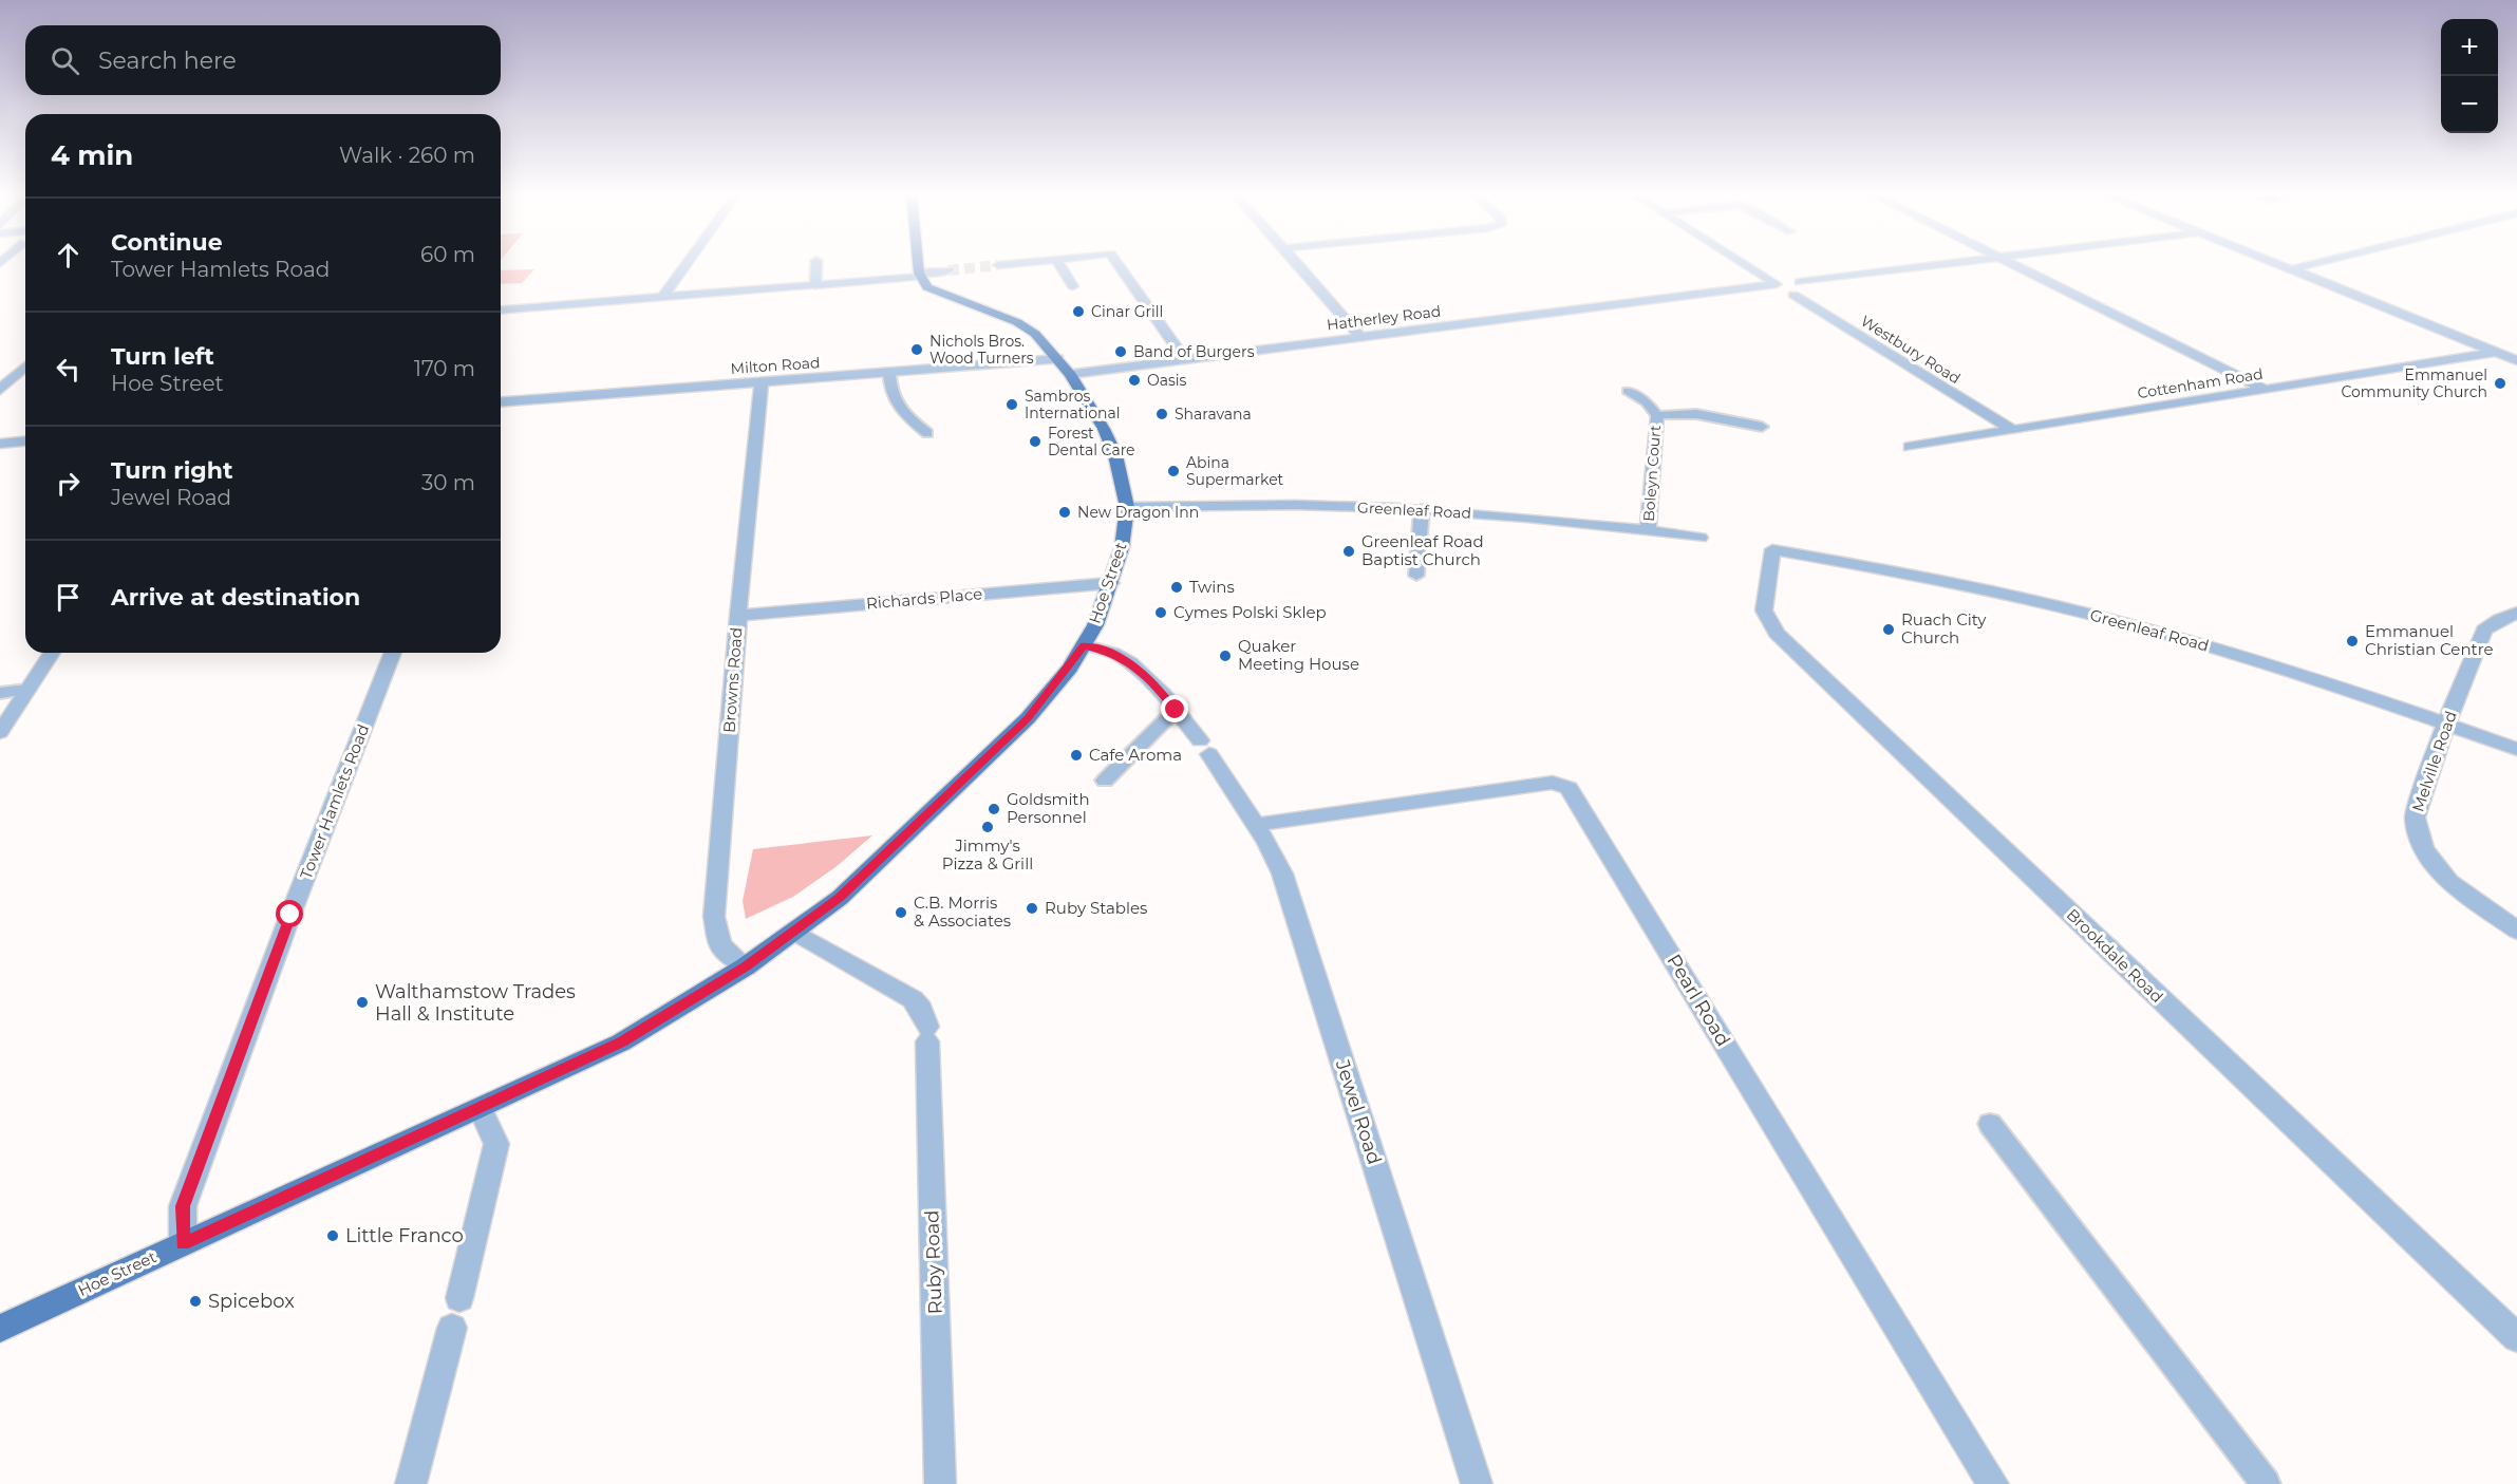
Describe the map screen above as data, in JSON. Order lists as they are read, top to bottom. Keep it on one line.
{"streets":{"main road":["Hoe Street"],"street":["Hatherley Road","Westbury Road","Milton Road","Cottenham Road","Boleyn Court","Greenleaf Road","Richards Place","Browns Road","Melville Road","Tower Hamlets Road","Brookdale Road","Pearl Road","Jewel Road","Ruby Road"]},"crossings":[["Hatherley Road","Hoe Street"],["Westbury Road","Cottenham Road"],["Milton Road","Hoe Street"],["Milton Road","Browns Road"],["Boleyn Court","Greenleaf Road"],["Greenleaf Road","Hoe Street"],["Greenleaf Road","Melville Road"],["Greenleaf Road","Brookdale Road"],["Hoe Street","Richards Place"],["Hoe Street","Browns Road"],["Hoe Street","Tower Hamlets Road"],["Hoe Street","Jewel Road"],["Hoe Street","Ruby Road"],["Richards Place","Browns Road"],["Pearl Road","Jewel Road"]],"places":["Cinar Grill","Nichols Bros. Wood Turners","Band of Burgers","Oasis","Emmanuel Community Church","Sambros International","Sharavana","Forest Dental Care","Abina Supermarket","New Dragon Inn","Greenleaf Road Baptist Church","Twins","Cymes Polski Sklep","Ruach City Church","Emmanuel Christian Centre","Quaker Meeting House","Cafe Aroma","Goldsmith Personnel","Jimmy's Pizza & Grill","Ruby Stables","C.B. Morris & Associates","Walthamstow Trades Hall & Institute","Little Franco","Spicebox"],"page":{"map_buttons":["+","−"],"search":"Search here","heading":["4 min","Walk · 260 m"],"list":[["Continue","Tower Hamlets Road","60 m"],["Turn left","Hoe Street","170 m"],["Turn right","Jewel Road","30 m"],"Arrive at destination"]}}
